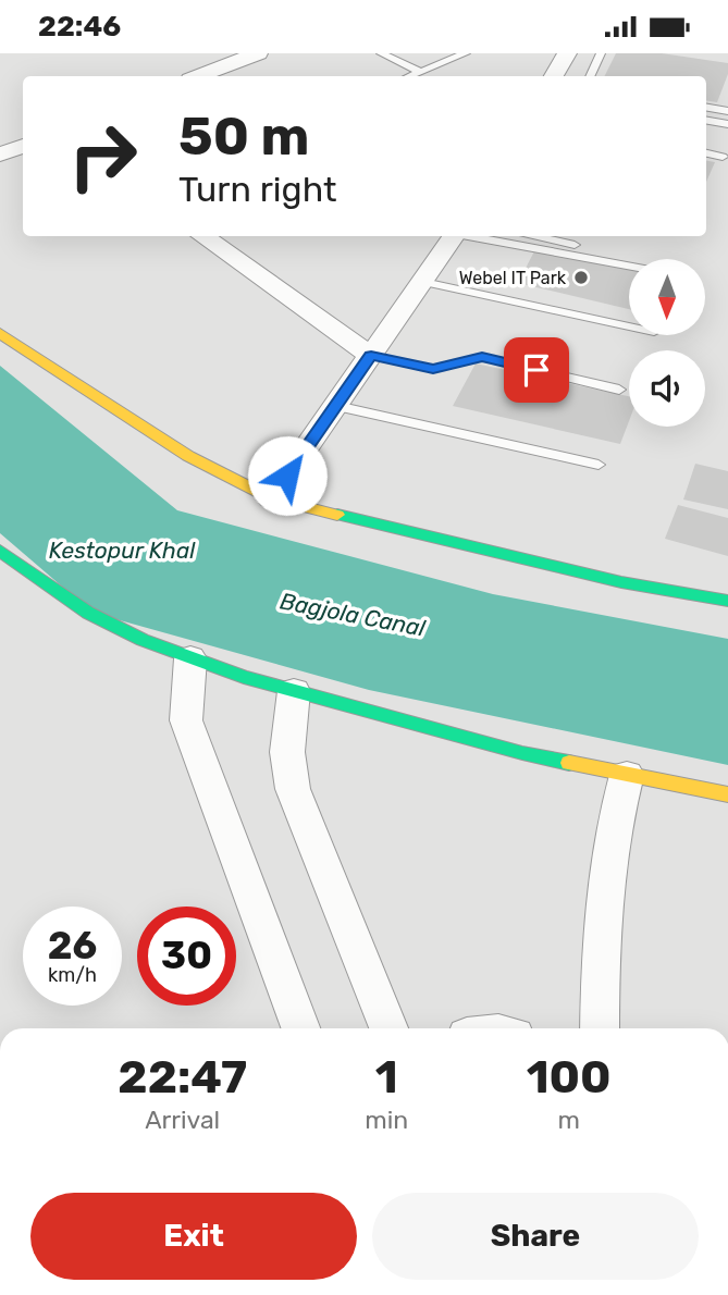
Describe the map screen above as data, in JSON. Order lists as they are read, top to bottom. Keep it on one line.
{"water":["Kestopur Khal","Bagjola Canal"],"places":["Webel IT Park"],"north":"bottom","page":{"status":"22:46","turn":["50 m","Turn right"],"speed":"26 km/h","limit":"30","eta":["22:47","Arrival","1","min","100","m"],"buttons":["Exit","Share"]}}
